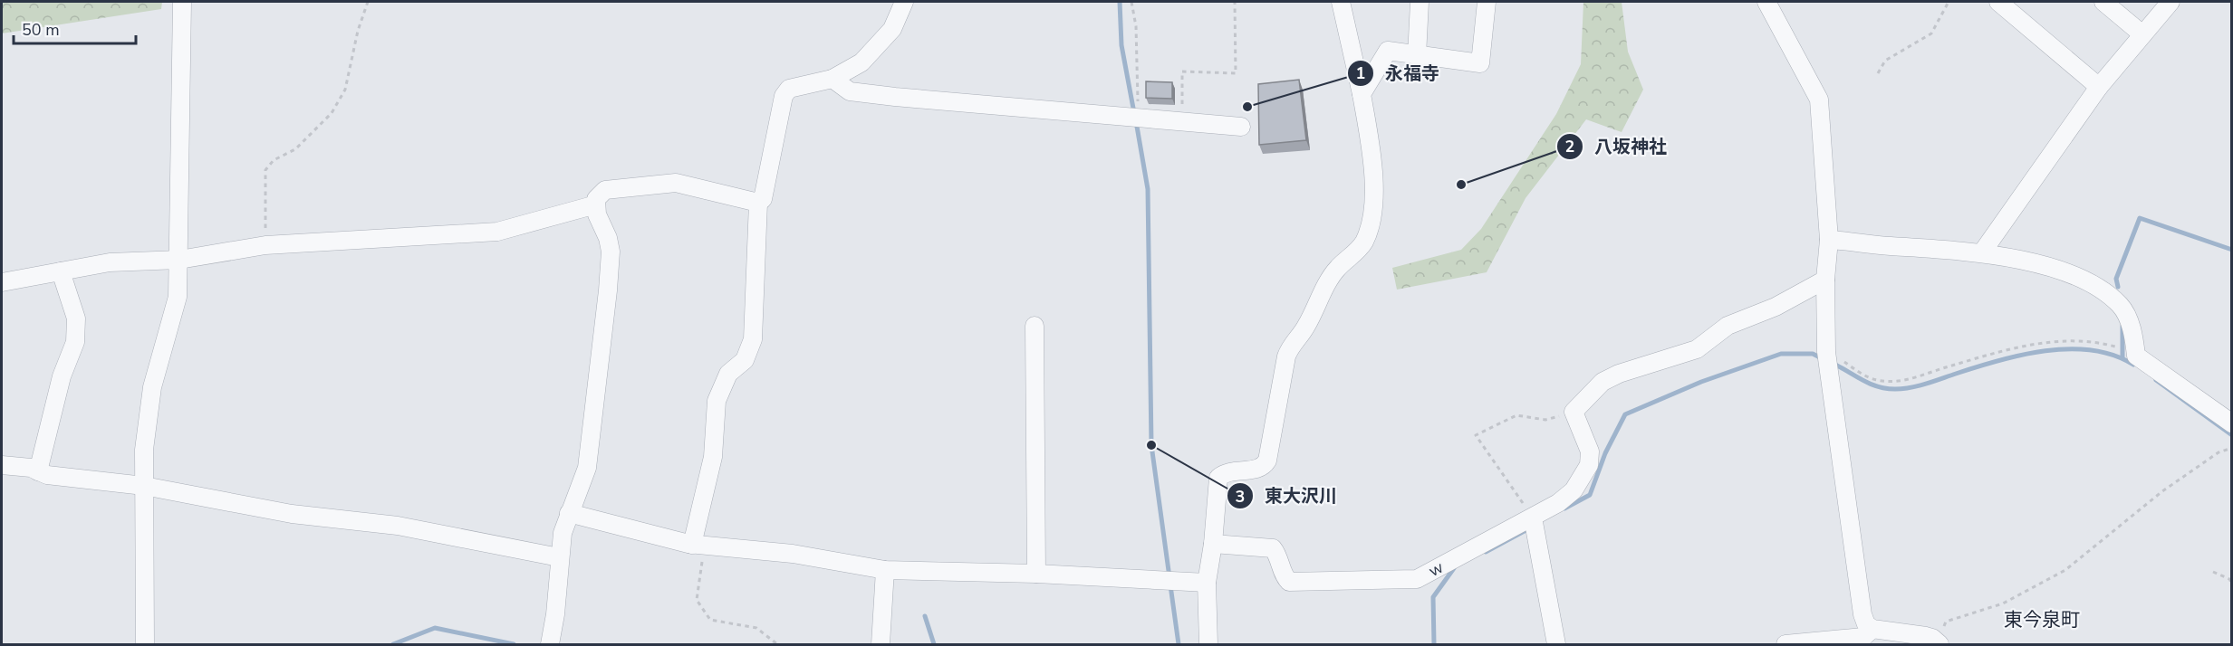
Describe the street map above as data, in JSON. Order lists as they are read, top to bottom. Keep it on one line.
{"streets":{"street":["w"]},"districts":["東今泉町"],"places":["永福寺","八坂神社","東大沢川"],"scale_bar":"50 m"}
